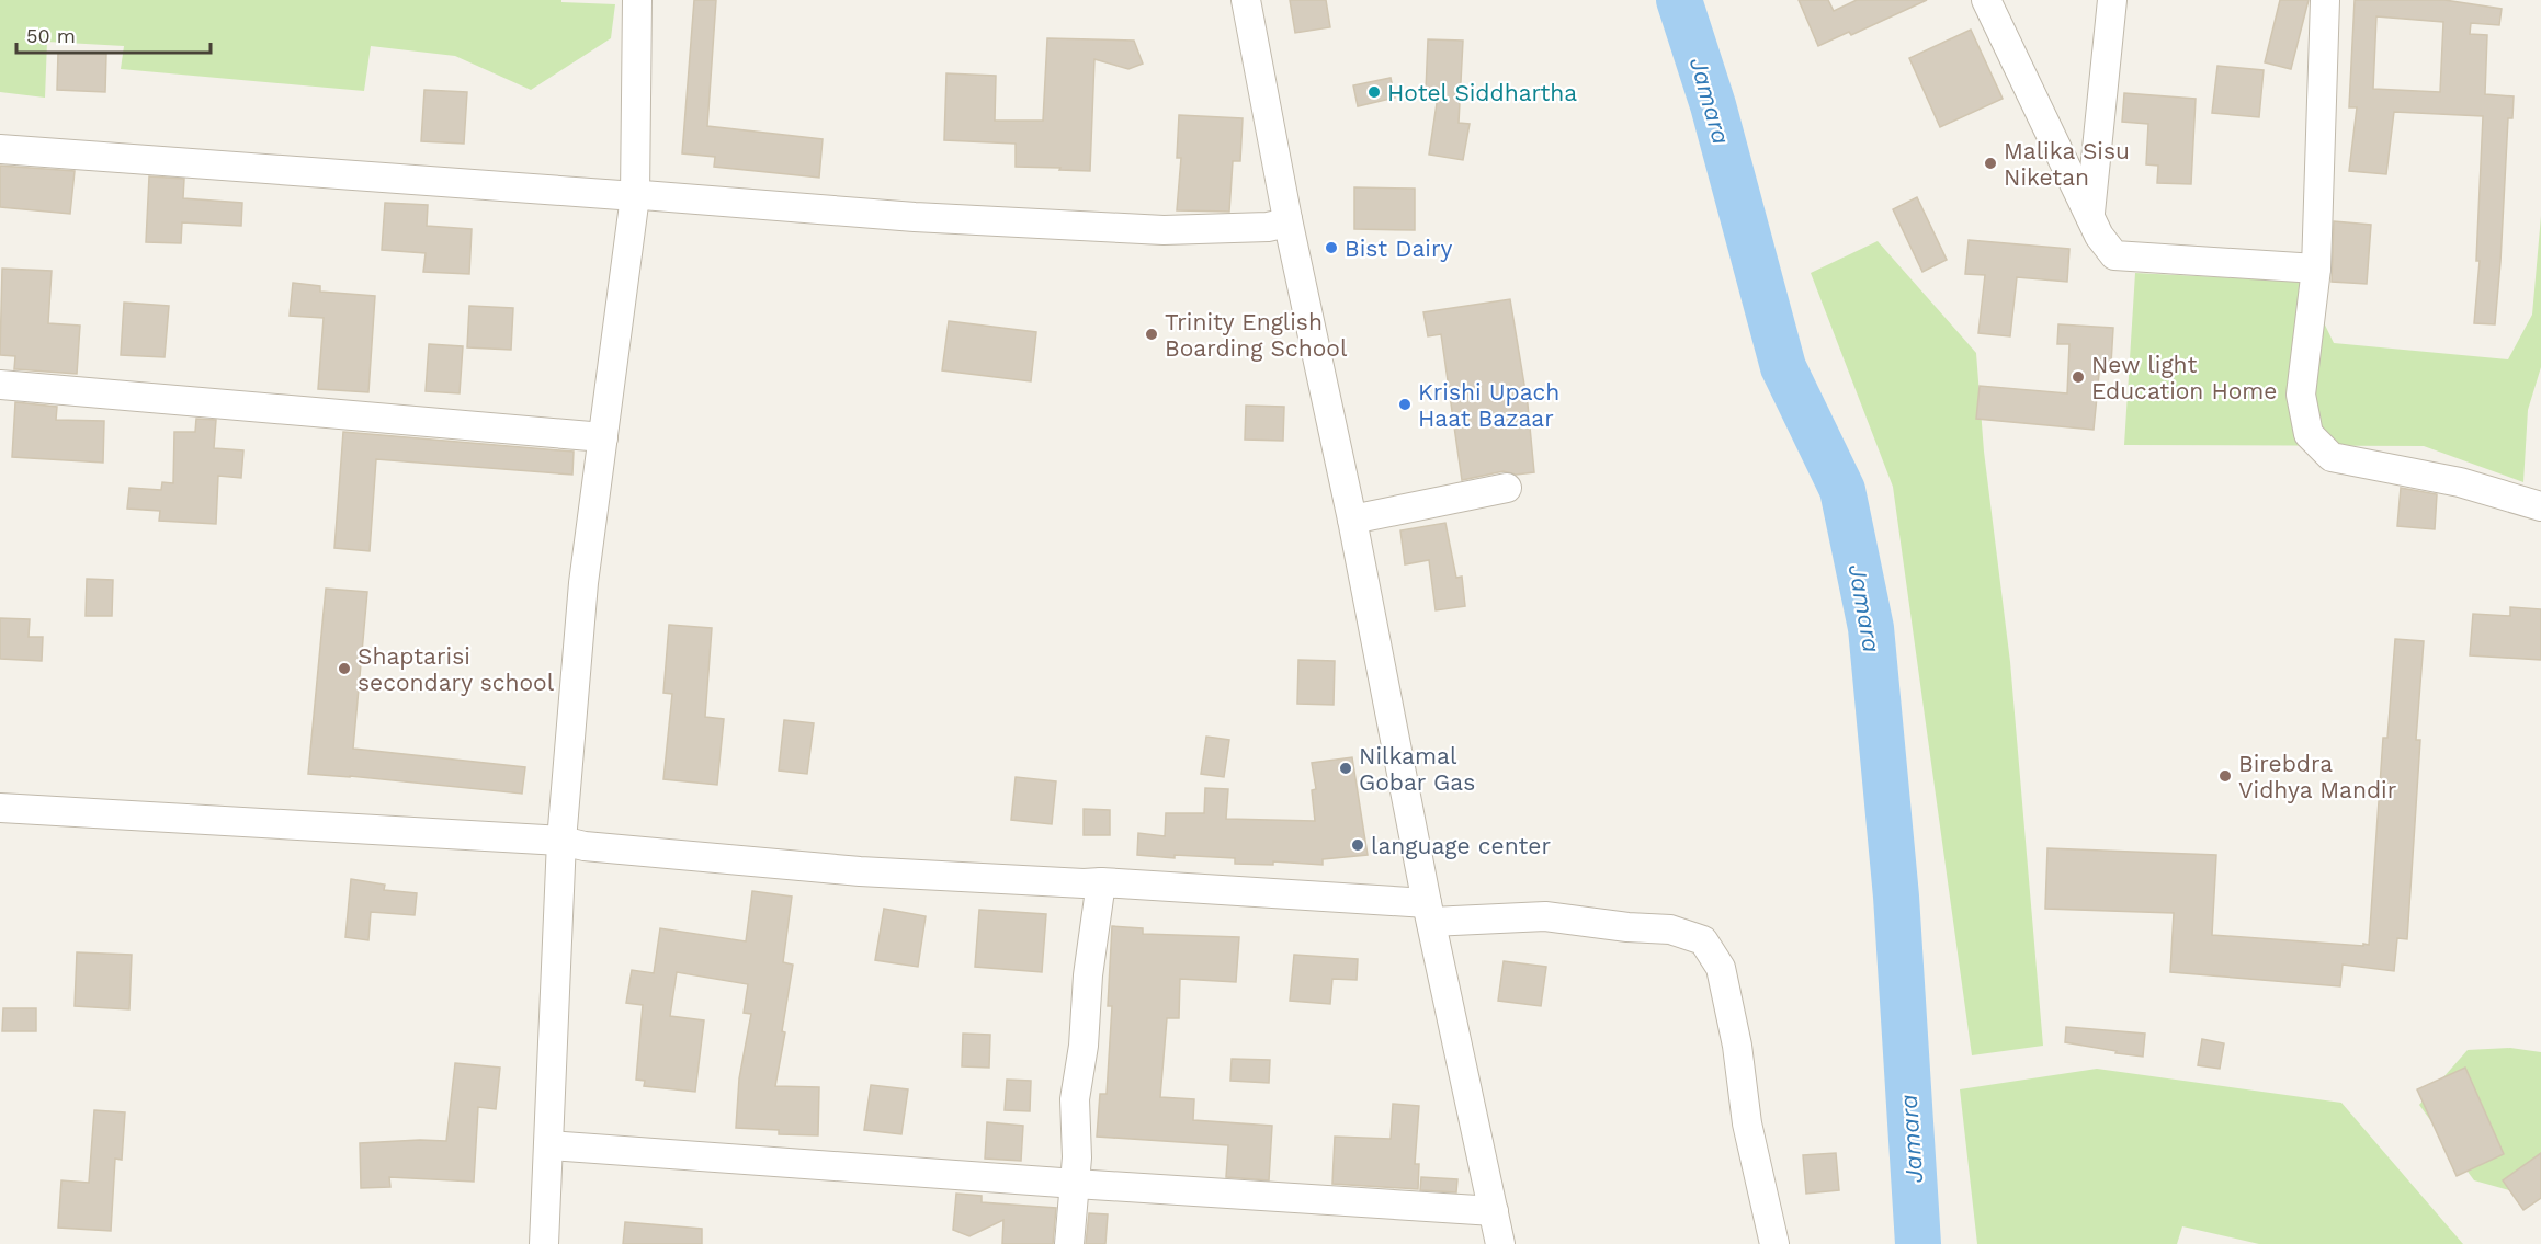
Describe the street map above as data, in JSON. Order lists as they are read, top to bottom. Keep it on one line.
{"water":["Jamara"],"places":["Hotel Siddhartha","Malika Sisu Niketan","Bist Dairy","Trinity English Boarding School","New light Education Home","Krishi Upach Haat Bazaar","Shaptarisi secondary school","Nilkamal Gobar Gas","Birebdra Vidhya Mandir","language center"],"scale_bar":"50 m"}
